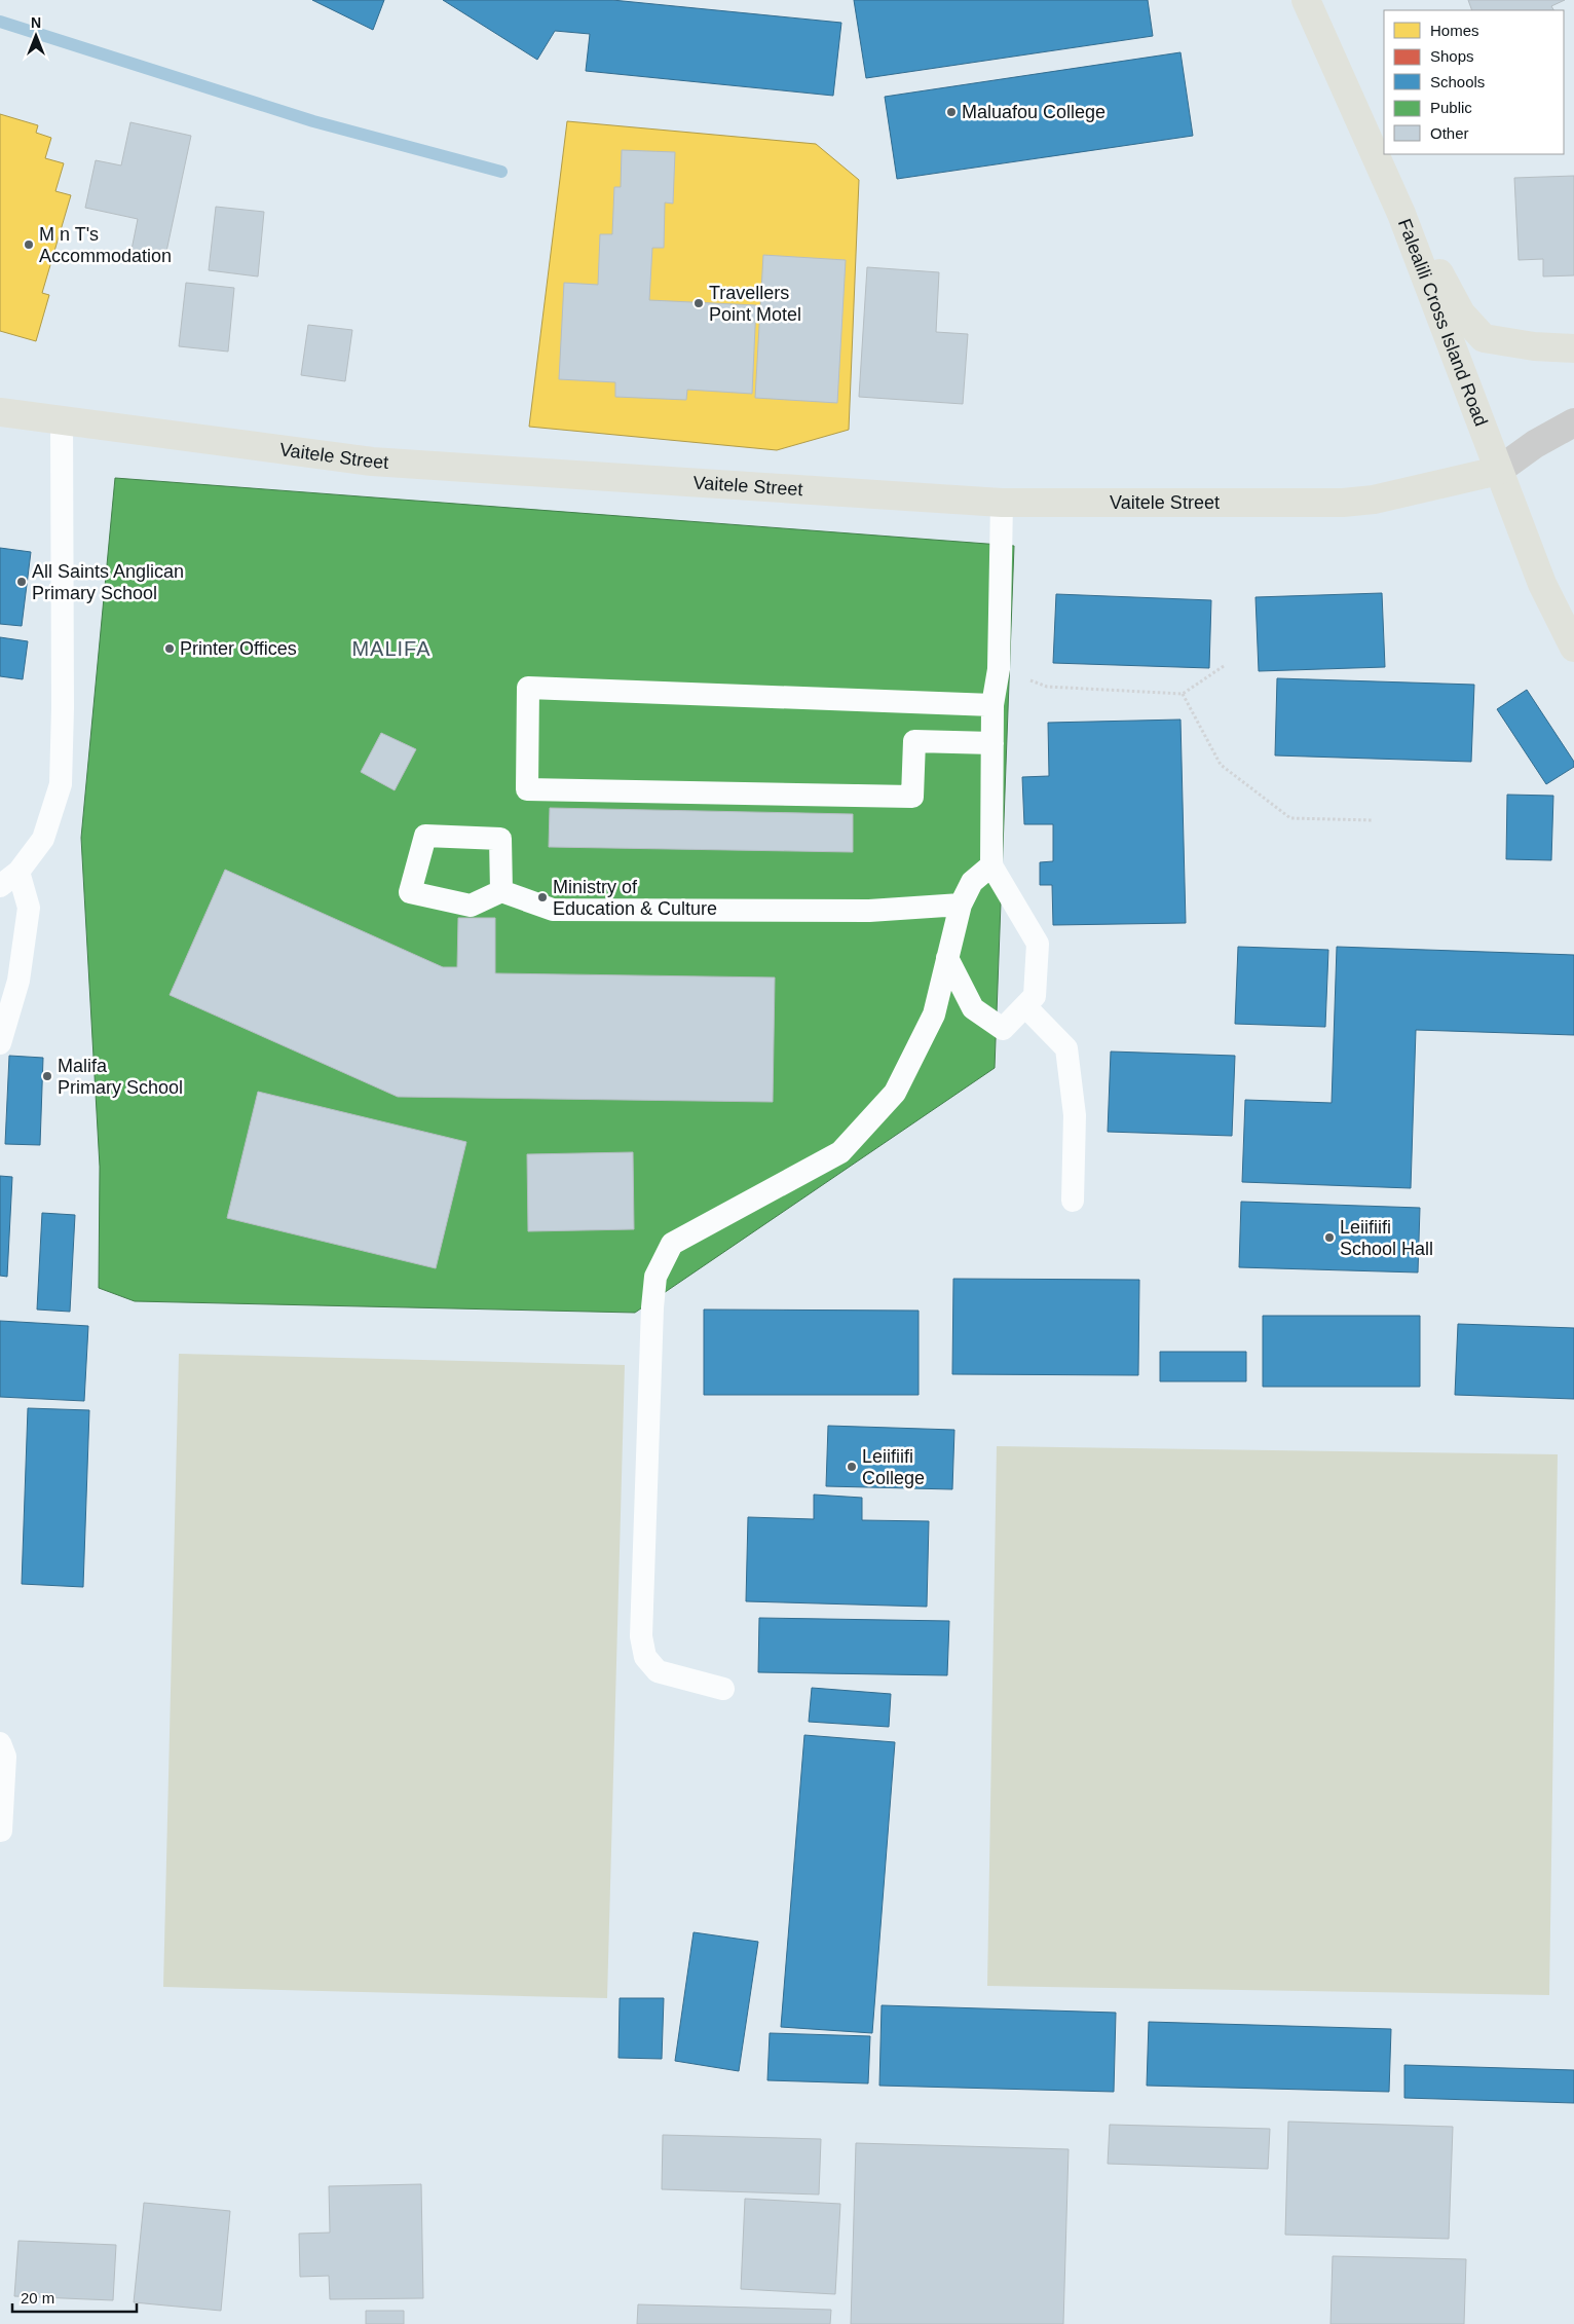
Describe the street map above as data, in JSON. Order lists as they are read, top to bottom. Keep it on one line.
{"streets":{"main road":["Falealili Cross Island Road","Vaitele Street"]},"crossings":[["Falealili Cross Island Road","Vaitele Street"]],"districts":["MALIFA"],"places":["Maluafou College","M n T's Accommodation","Travellers Point Motel","All Saints Anglican Primary School","Printer Offices","Ministry of Education & Culture","Malifa Primary School","Leiifiifi School Hall","Leiifiifi College"],"legend":["Homes","Shops","Schools","Public","Other"],"scale_bar":"20 m","north":"top"}
